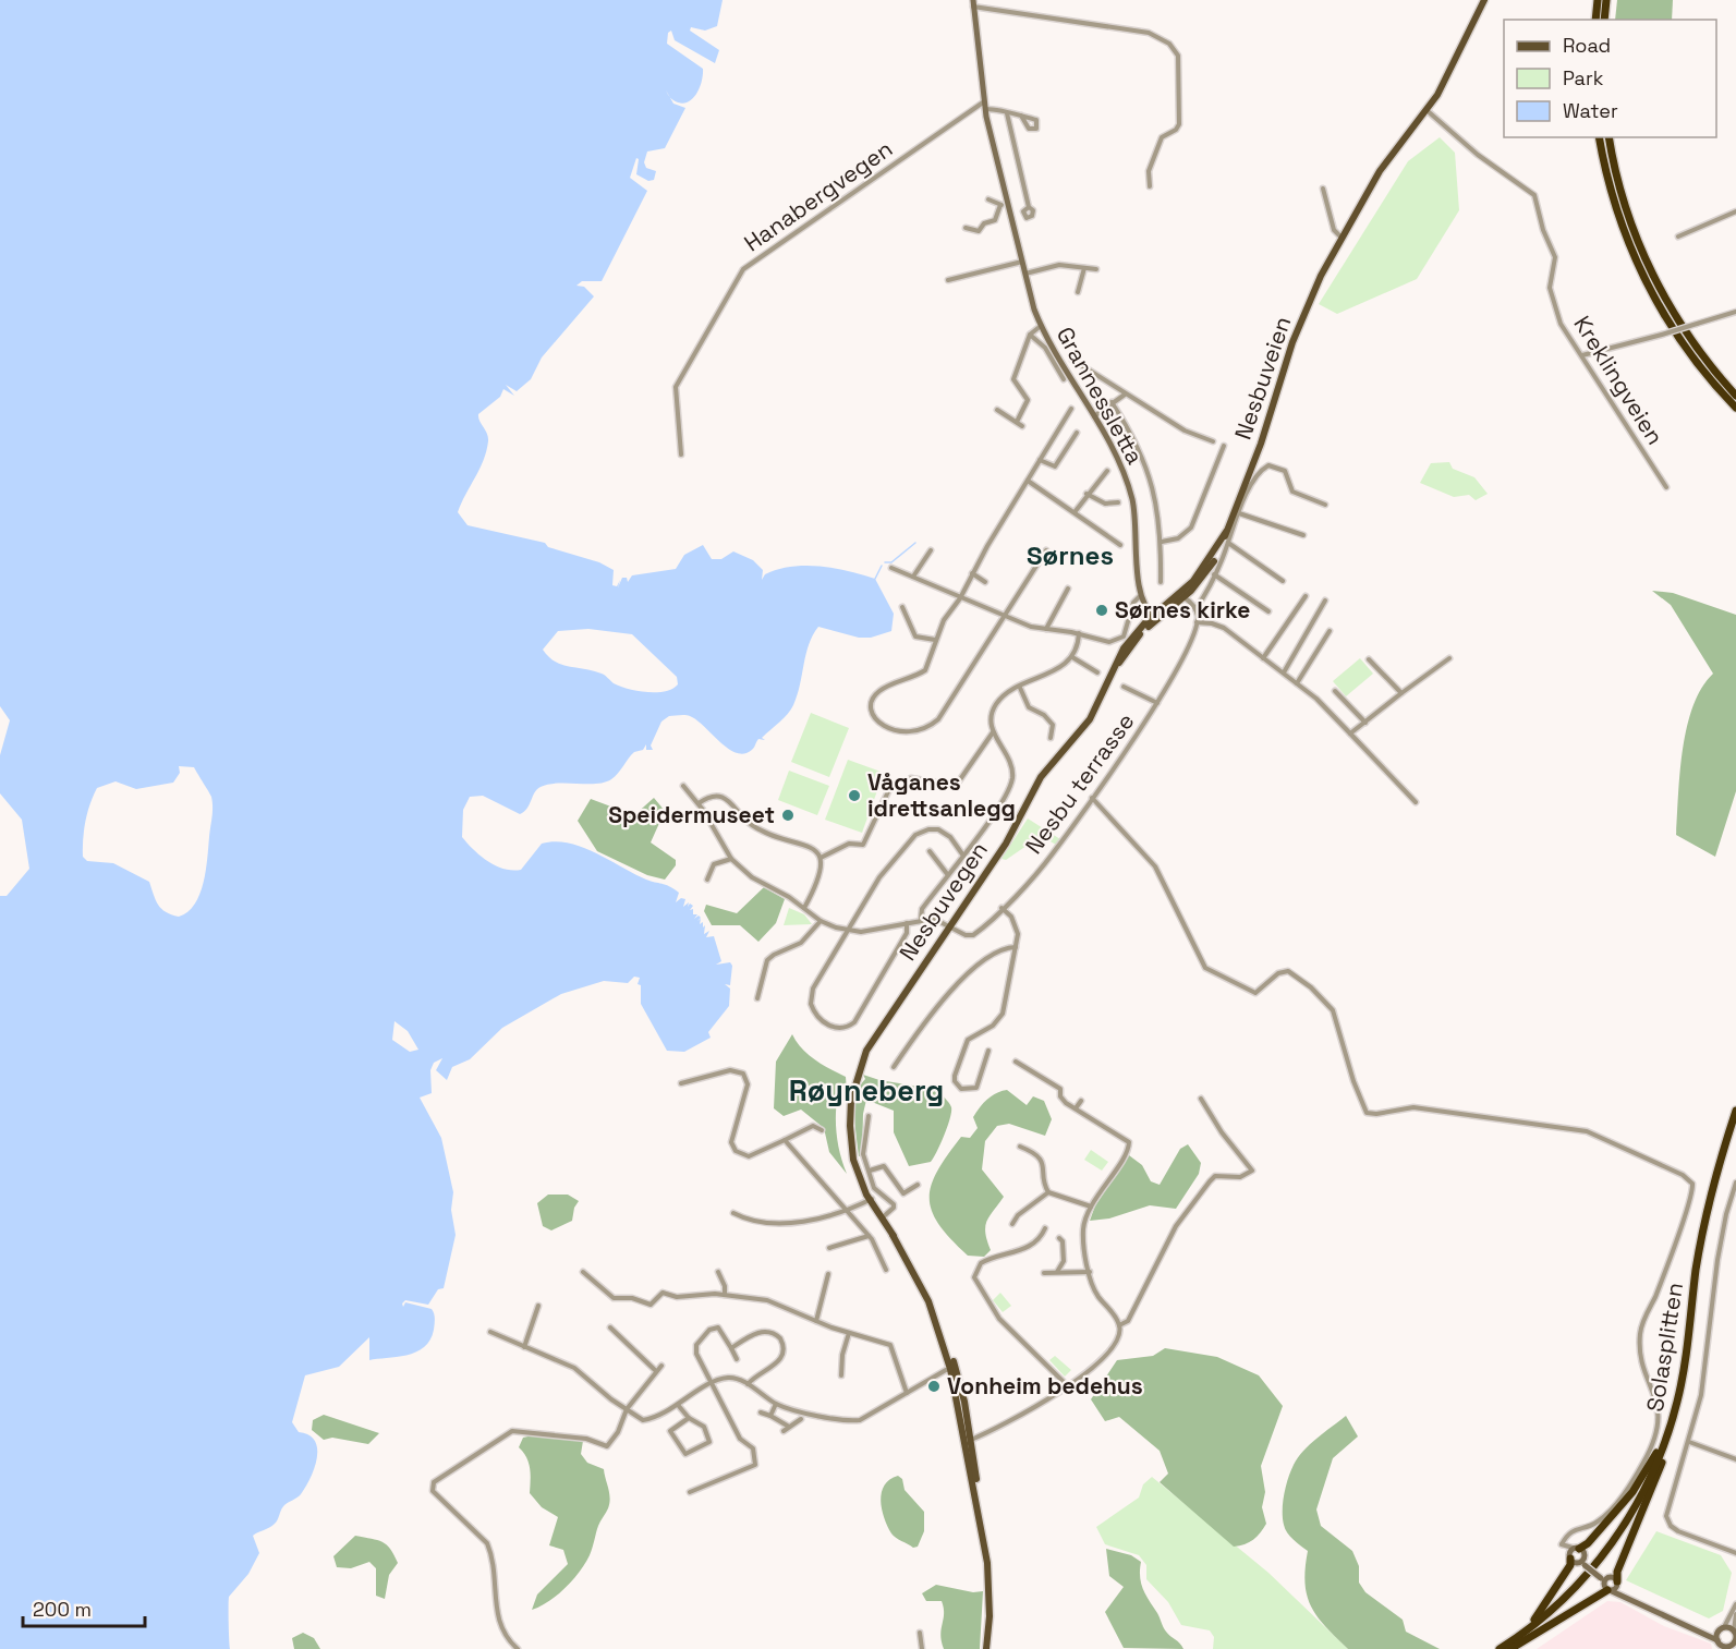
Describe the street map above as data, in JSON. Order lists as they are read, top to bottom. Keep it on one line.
{"streets":{"highway":["Solasplitten"],"main road":["Nesbuveien","Grannessletta","Nesbuvegen"],"street":["Hanabergvegen","Kreklingveien","Nesbu terrasse"]},"crossings":[["Hanabergvegen","Grannessletta"],["Nesbuveien","Kreklingveien"],["Nesbuveien","Nesbuvegen"],["Nesbu terrasse","Nesbuvegen"]],"districts":["Sørnes","Røyneberg"],"places":["Sørnes kirke","Våganes idrettsanlegg","Speidermuseet","Vonheim bedehus"],"legend":["Road","Park","Water"],"scale_bar":"200 m"}
